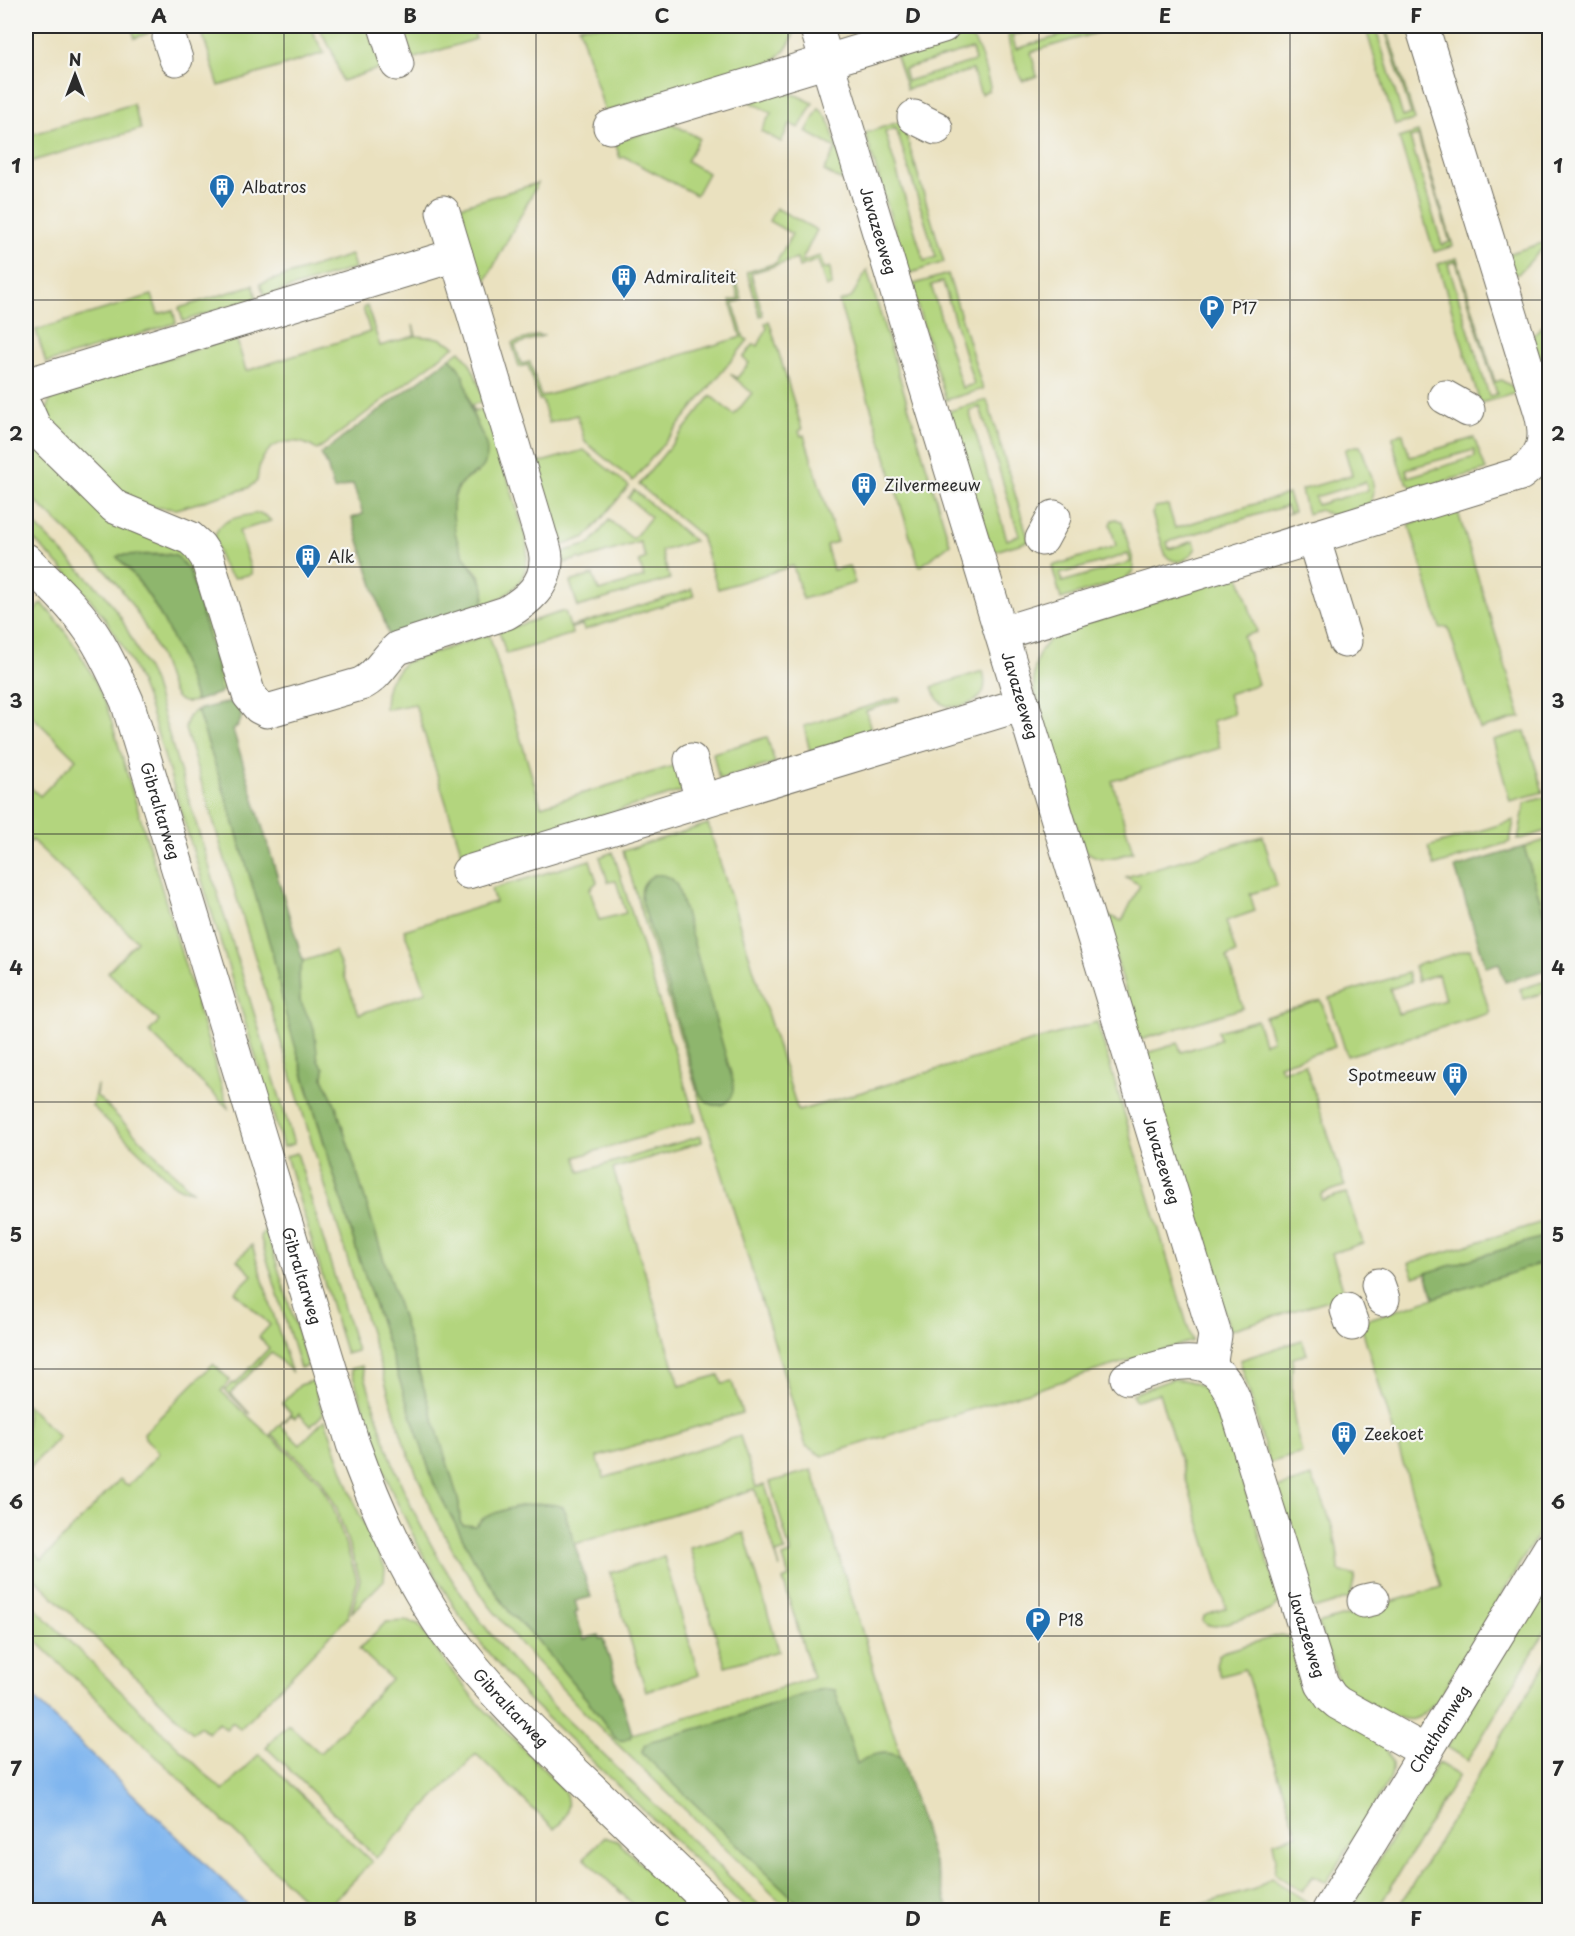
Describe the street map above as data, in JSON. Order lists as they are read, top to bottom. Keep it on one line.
{"streets":{"street":["Javazeeweg","Gibraltarweg","Chathamweg"]},"crossings":[["Javazeeweg","Chathamweg"]],"places":{"building":["Albatros","Admiraliteit","Zilvermeeuw","Alk","Spotmeeuw","Zeekoet"],"parking":["P17","P18"]},"north":"top","grid":{"columns":["A","B","C","D","E","F"],"rows":["1","2","3","4","5","6","7"]}}
